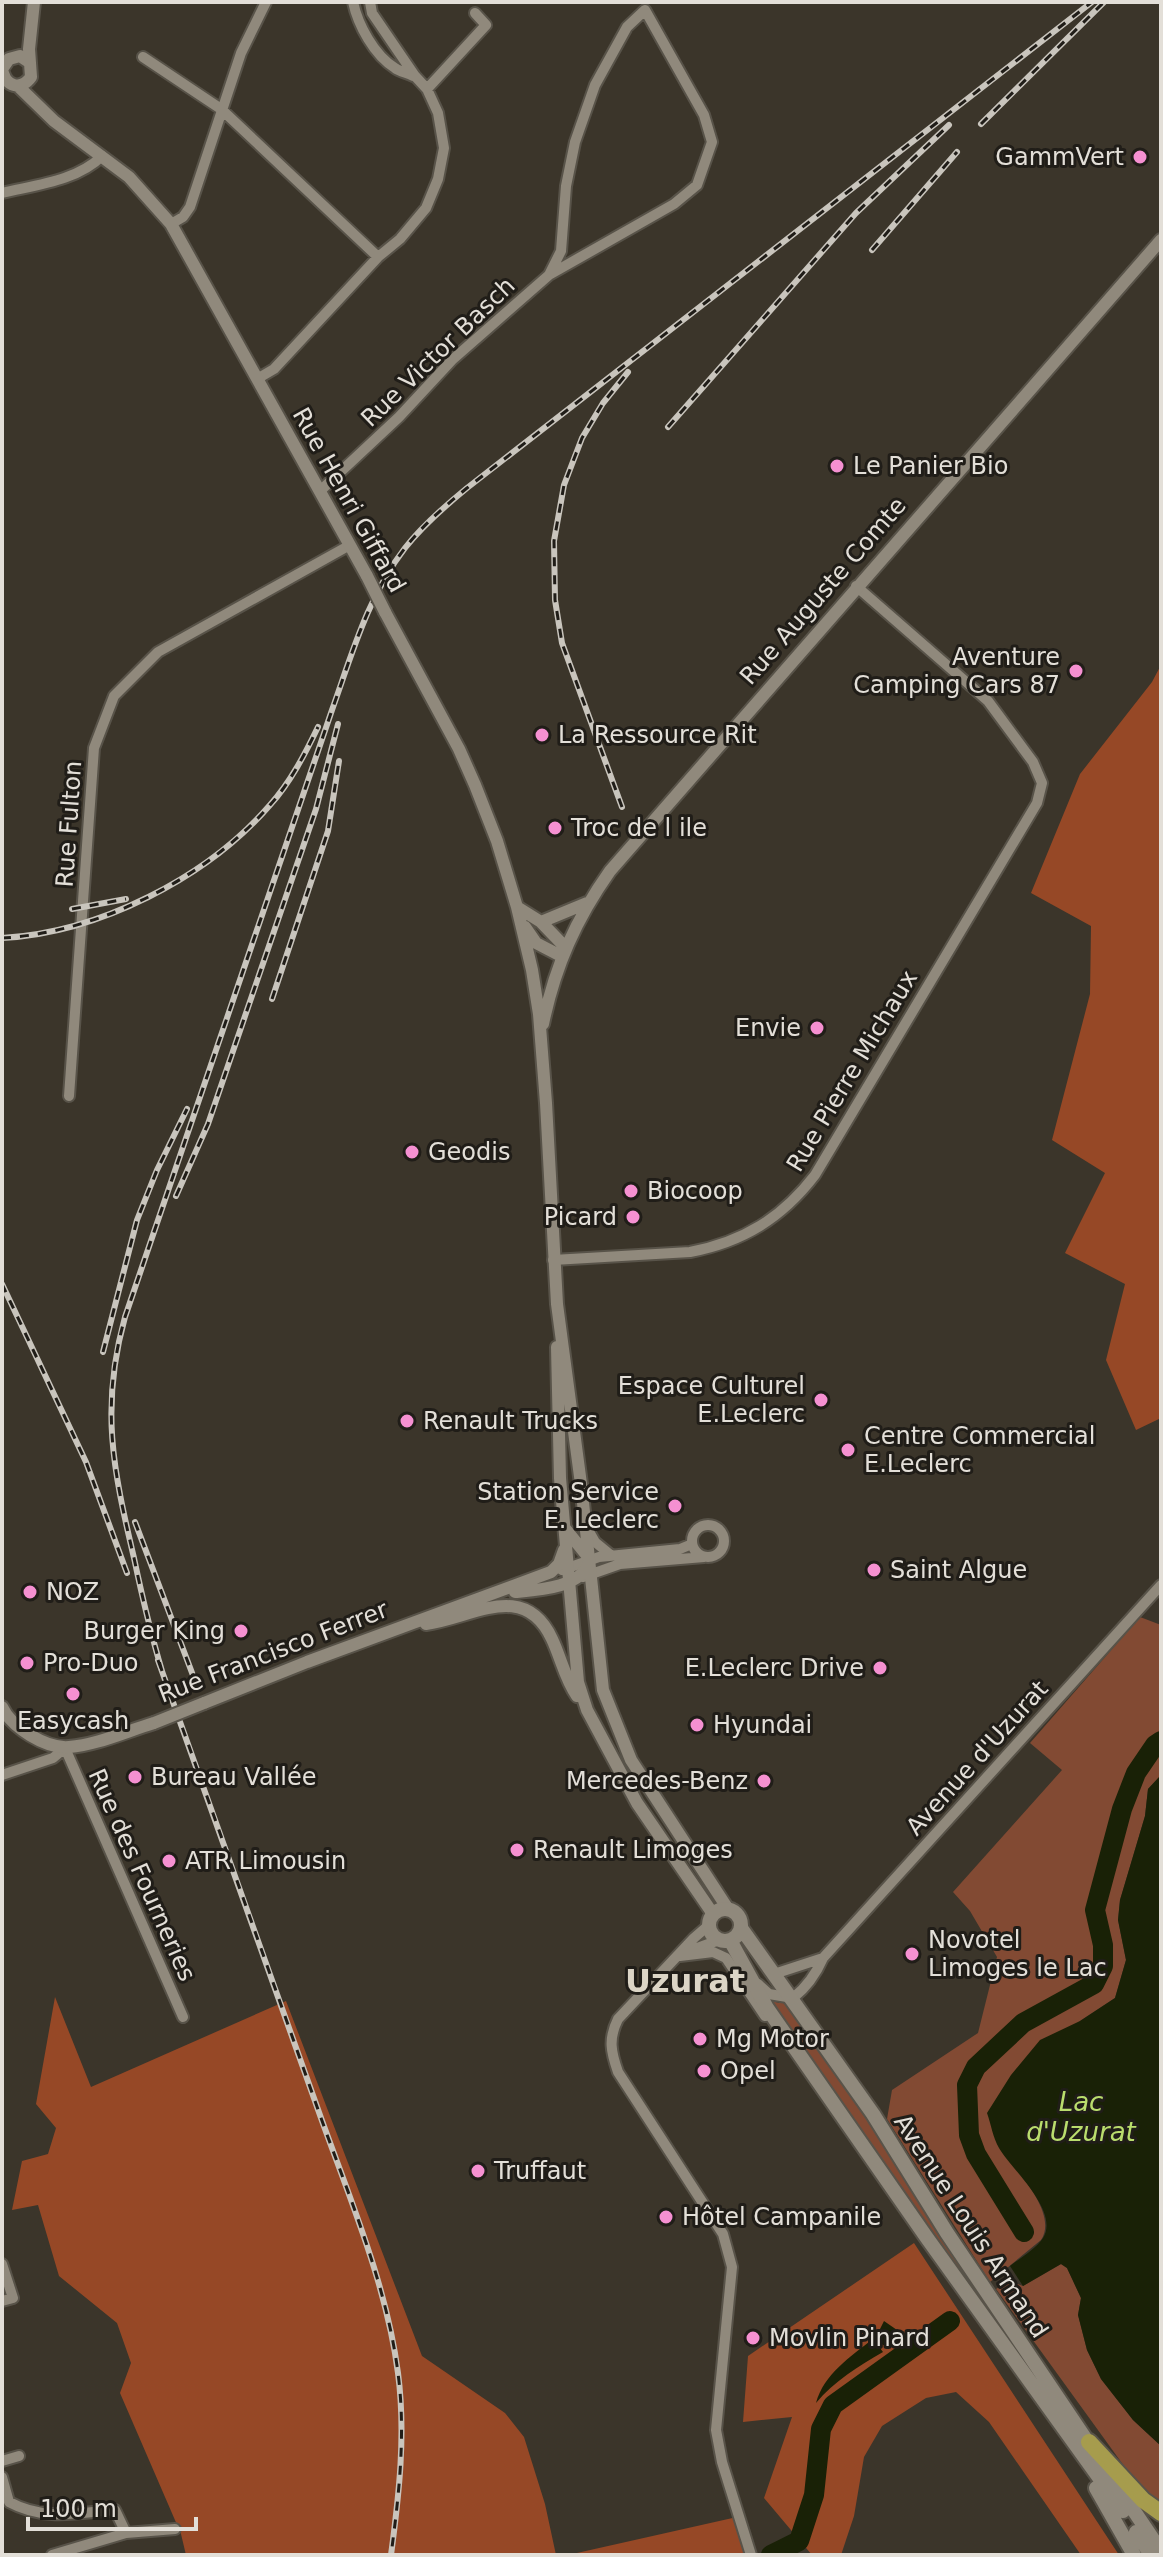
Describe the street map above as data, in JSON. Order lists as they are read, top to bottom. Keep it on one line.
{"streets":{"main road":["Avenue Louis Armand"],"street":["Rue Victor Basch","Rue Henri Giffard","Rue Auguste Comte","Rue Fulton","Rue Pierre Michaux","Rue Francisco Ferrer","Avenue d'Uzurat","Rue des Fourneries"]},"crossings":[["Rue Victor Basch","Rue Henri Giffard"],["Rue Henri Giffard","Rue Auguste Comte"],["Rue Henri Giffard","Rue Fulton"],["Rue Auguste Comte","Rue Pierre Michaux"],["Rue Francisco Ferrer","Rue des Fourneries"],["Avenue d'Uzurat","Avenue Louis Armand"]],"districts":["Uzurat"],"water":["Lac d'Uzurat"],"places":["GammVert","Le Panier Bio","Aventure Camping Cars 87","La Ressource Rit","Troc de l ile","Envie","Geodis","Biocoop","Picard","Espace Culturel E.Leclerc","Renault Trucks","Centre Commercial E.Leclerc","Station Service E. Leclerc","Saint Algue","NOZ","Burger King","Pro-Duo","E.Leclerc Drive","Easycash","Hyundai","Bureau Vallée","Mercedes-Benz","Renault Limoges","ATR Limousin","Novotel Limoges le Lac","Mg Motor","Opel","Truffaut","Hôtel Campanile","Movlin Pinard"],"scale_bar":"100 m"}
